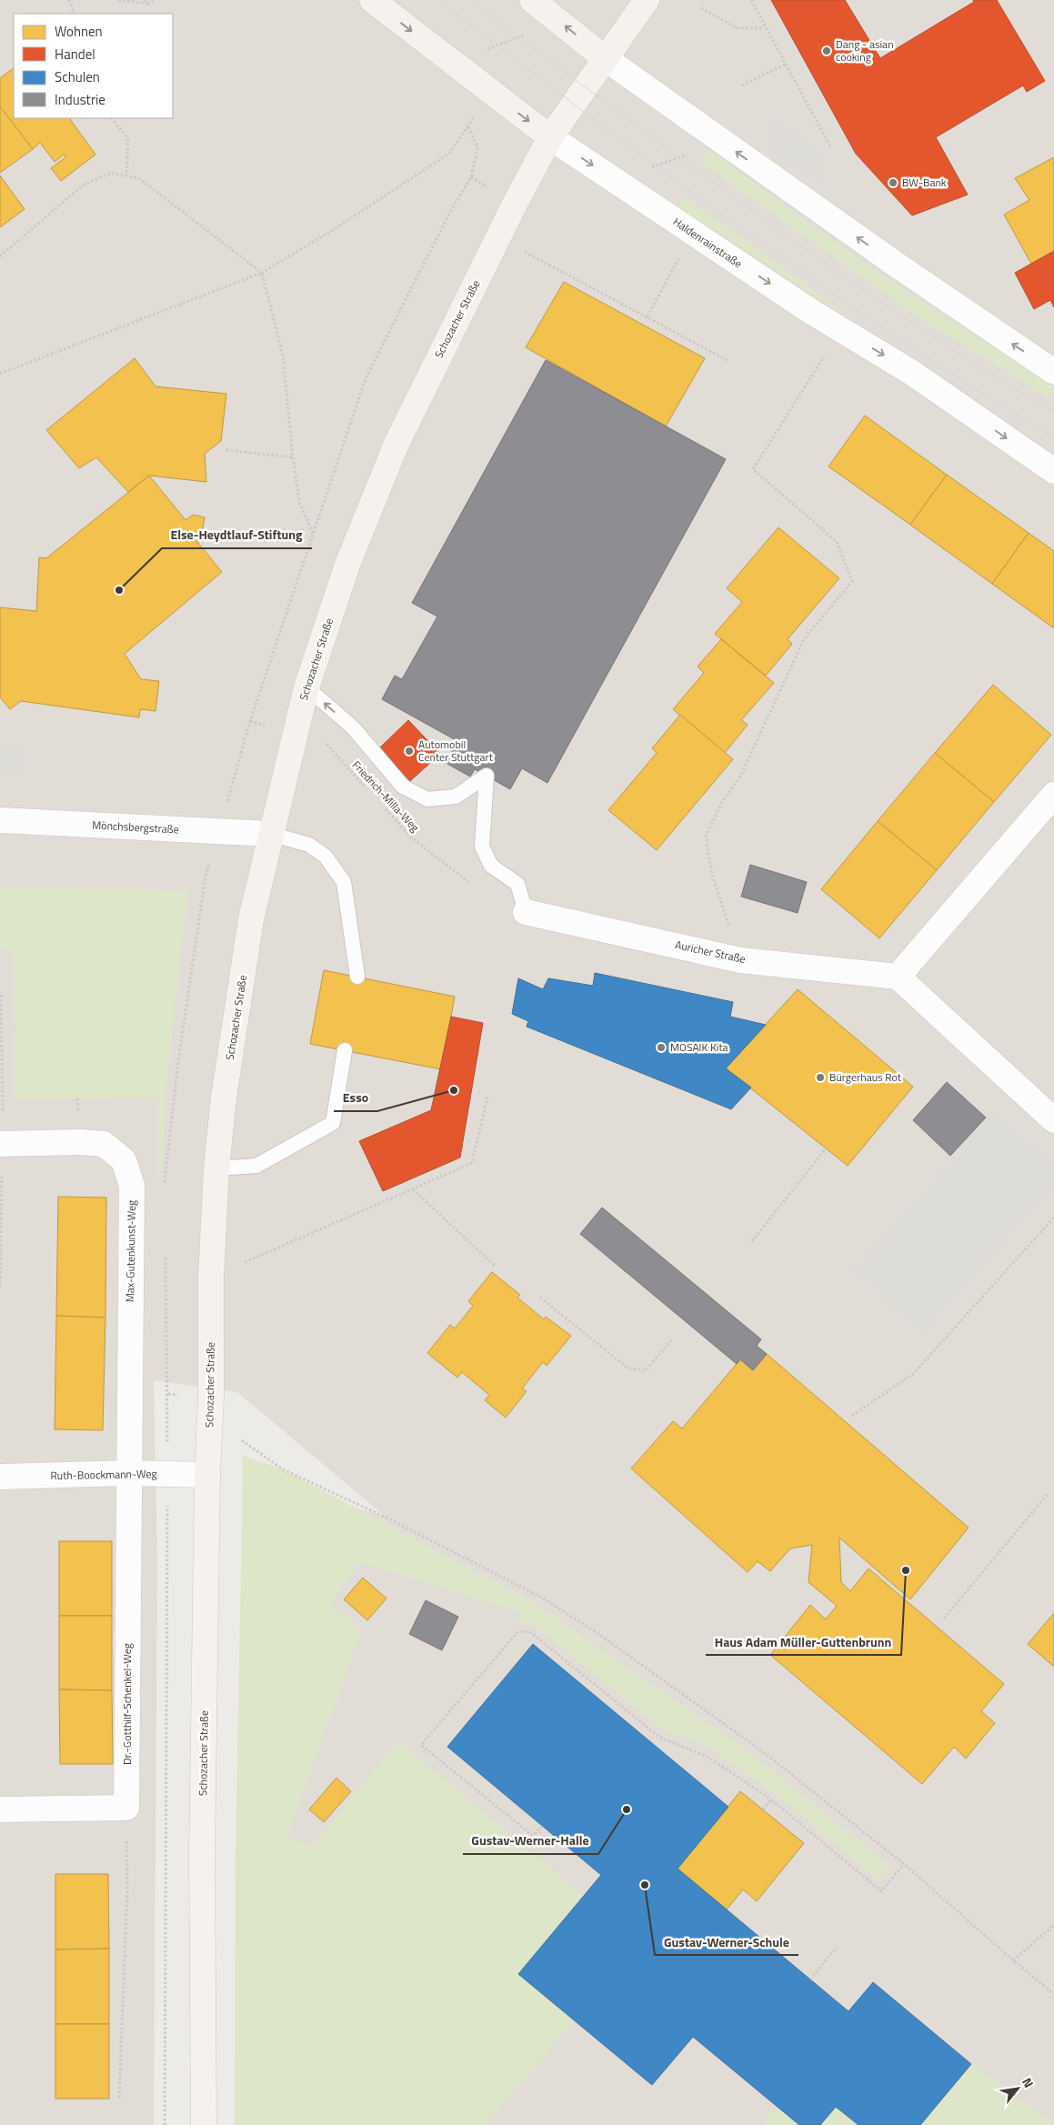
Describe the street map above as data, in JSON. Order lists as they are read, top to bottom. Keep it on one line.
{"streets":{"main road":["Haldenrainstraße","Schozacher Straße"],"street":["Mönchsbergstraße","Auricher Straße","Max-Gutenkunst-Weg","Ruth-Boockmann-Weg","Dr.-Gotthilf-Schenkel-Weg"],"path":["Friedrich-Milla-Weg"]},"crossings":[["Haldenrainstraße","Schozacher Straße"],["Schozacher Straße","Friedrich-Milla-Weg"],["Schozacher Straße","Mönchsbergstraße"],["Schozacher Straße","Ruth-Boockmann-Weg"],["Max-Gutenkunst-Weg","Ruth-Boockmann-Weg"],["Max-Gutenkunst-Weg","Dr.-Gotthilf-Schenkel-Weg"],["Ruth-Boockmann-Weg","Dr.-Gotthilf-Schenkel-Weg"]],"one_way":["Haldenrainstraße"],"places":["Dang - asian cooking","BW-Bank","Else-Heydtlauf-Stiftung","Automobil Center Stuttgart","MOSAIK Kita","Bürgerhaus Rot","Esso","Haus Adam Müller-Guttenbrunn","Gustav-Werner-Halle","Gustav-Werner-Schule"],"legend":["Wohnen","Handel","Schulen","Industrie"],"north":"top right"}
